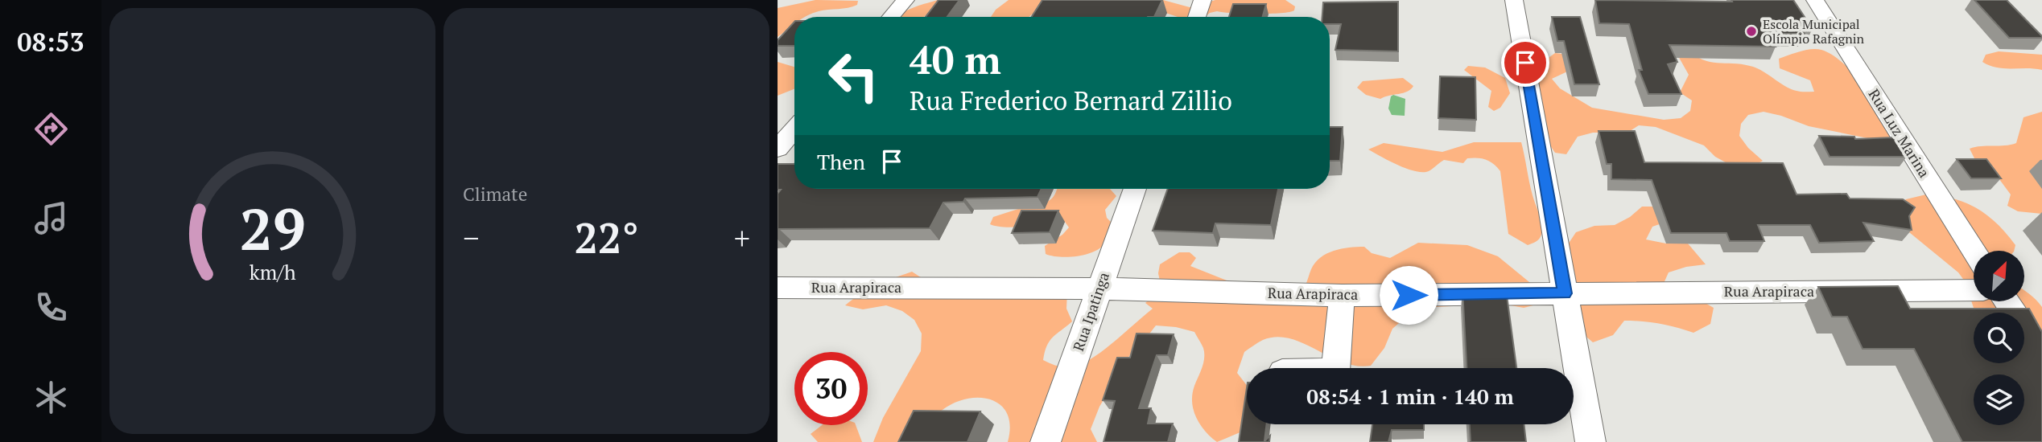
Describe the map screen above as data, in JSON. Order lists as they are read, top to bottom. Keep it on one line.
{"streets":{"street":["Rua Luz Marina","Rua Arapiraca","Rua Ipatinga"]},"crossings":[["Rua Arapiraca","Rua Ipatinga"]],"places":["Escola Municipal Olímpio Rafagnin"],"north":"top right","page":{"tabs":"08:53","tile":"Climate","turn":["40 m","Rua Frederico Bernard Zillio"],"then":"Then","heat":["−","22°","+"],"limit":"30","trip":"08:54 · 1 min · 140 m","gauge":["29","km/h"]}}
